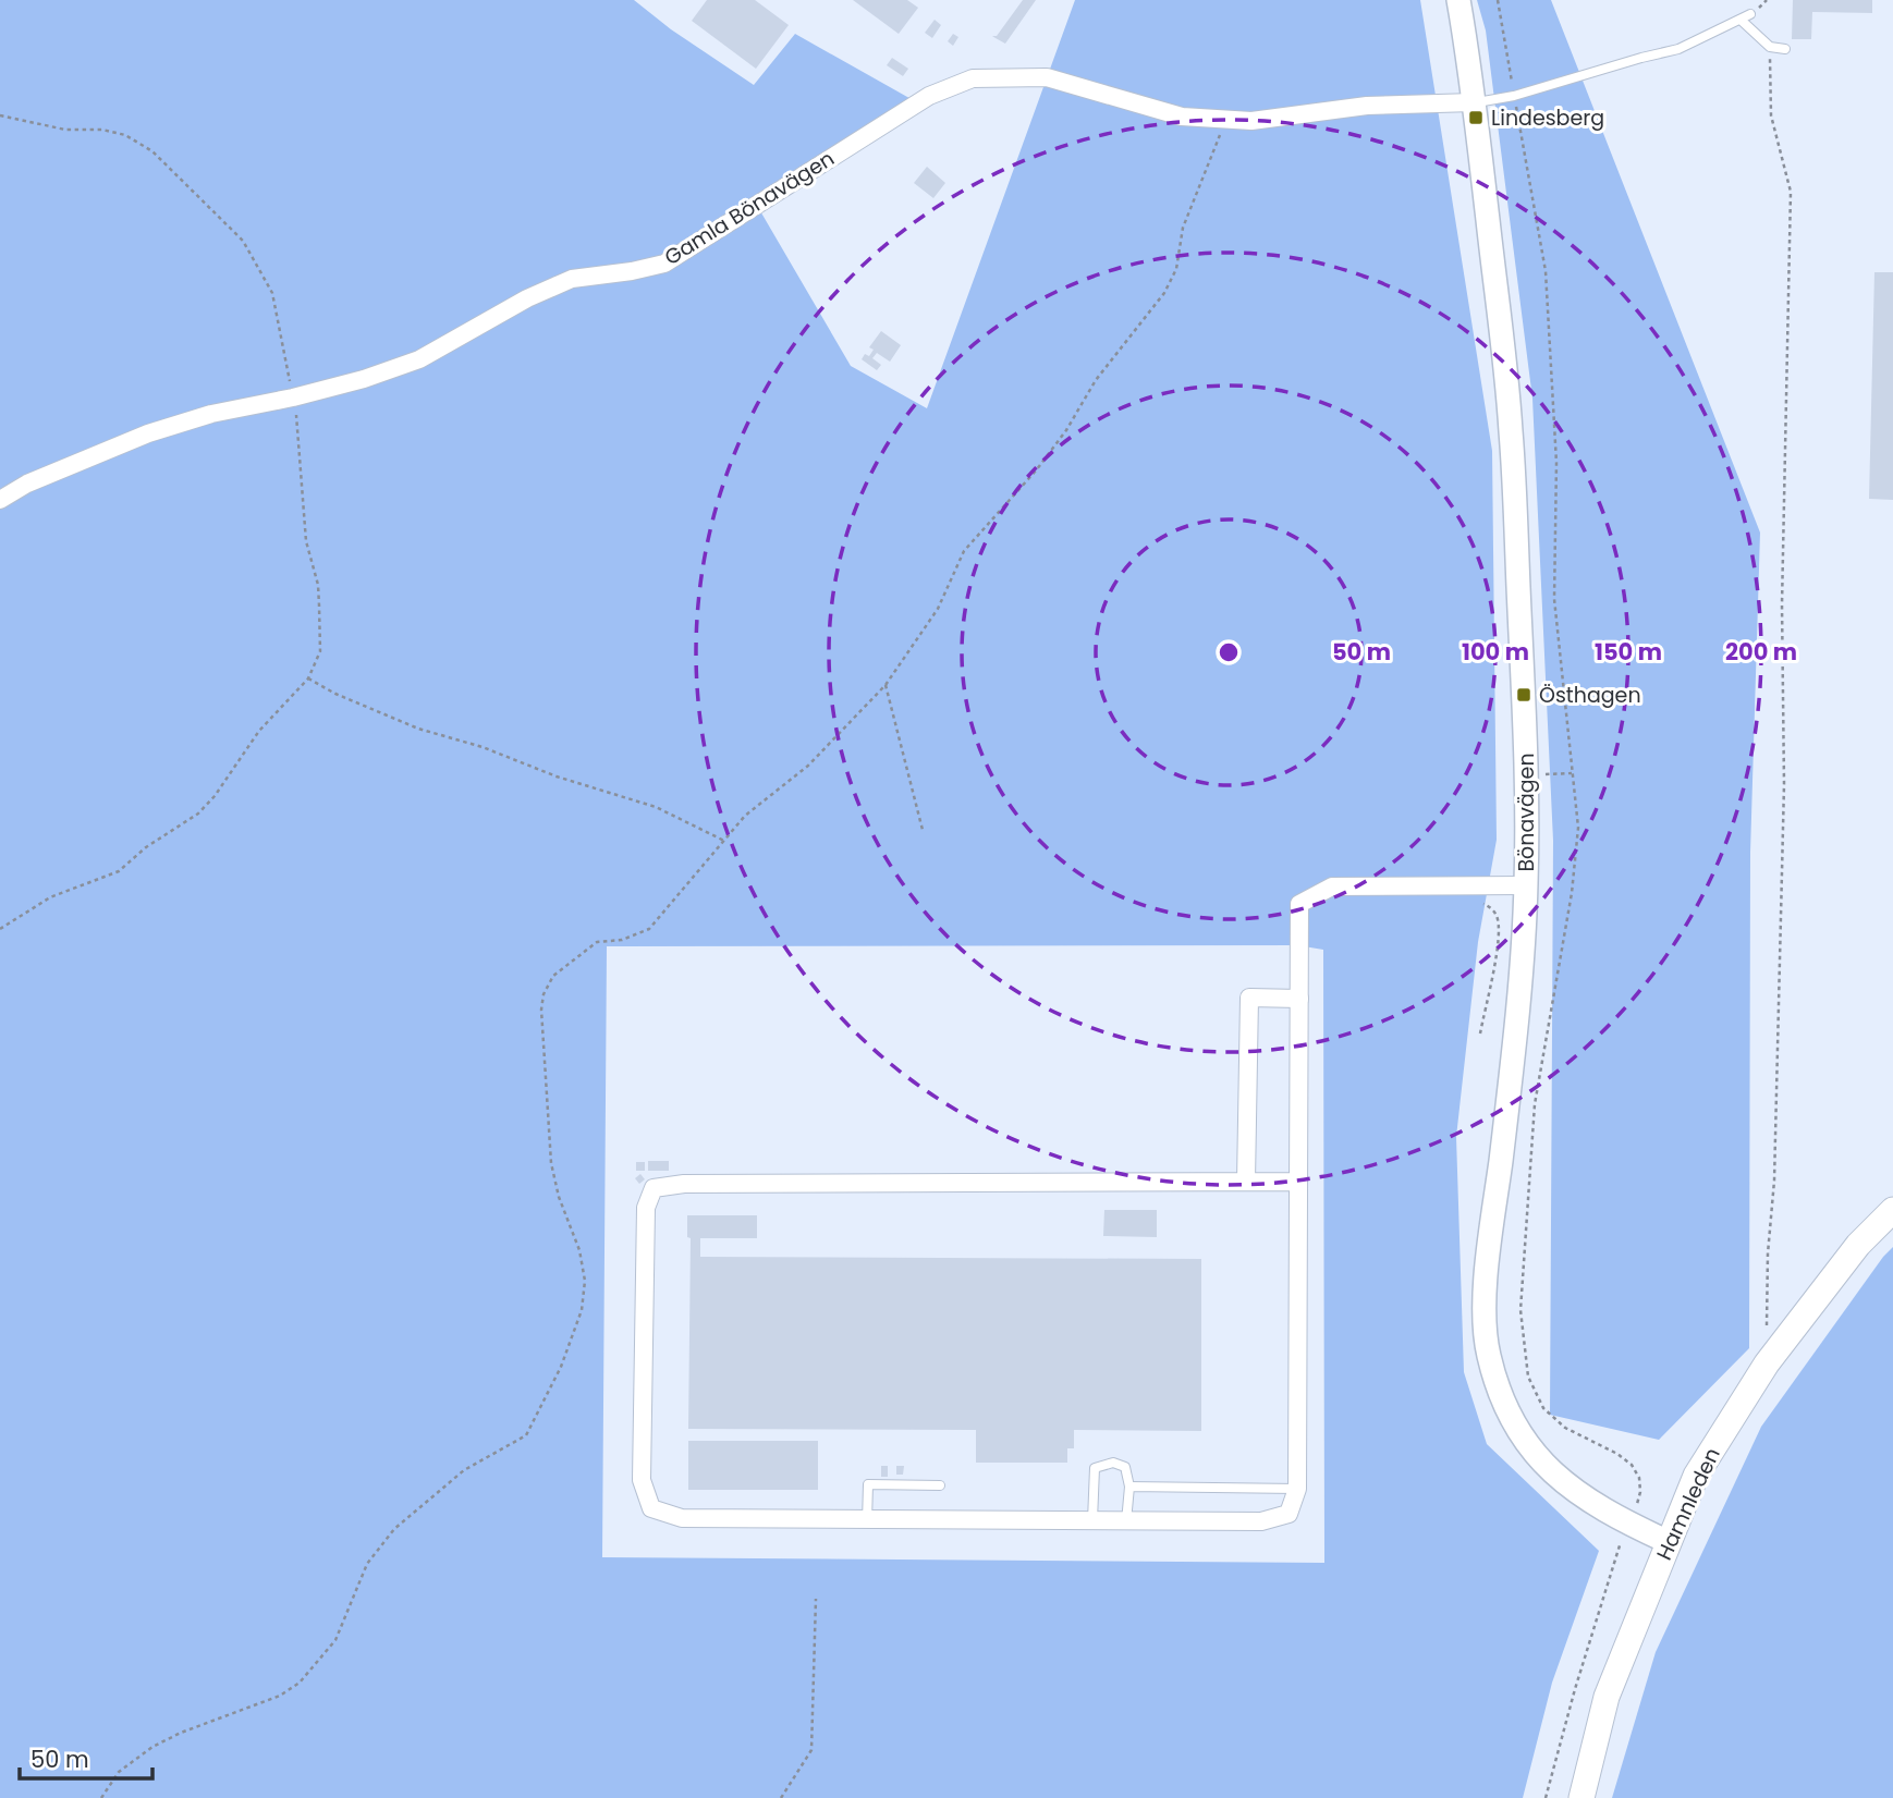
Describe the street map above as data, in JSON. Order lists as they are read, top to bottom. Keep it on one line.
{"streets":{"main road":["Hamnleden"],"street":["Gamla Bönavägen","Bönavägen"]},"crossings":[["Gamla Bönavägen","Bönavägen"],["Bönavägen","Hamnleden"]],"places":{"transit":["Lindesberg","Östhagen"]},"scale_bar":"50 m","rings":["50 m","100 m","150 m","200 m"]}
